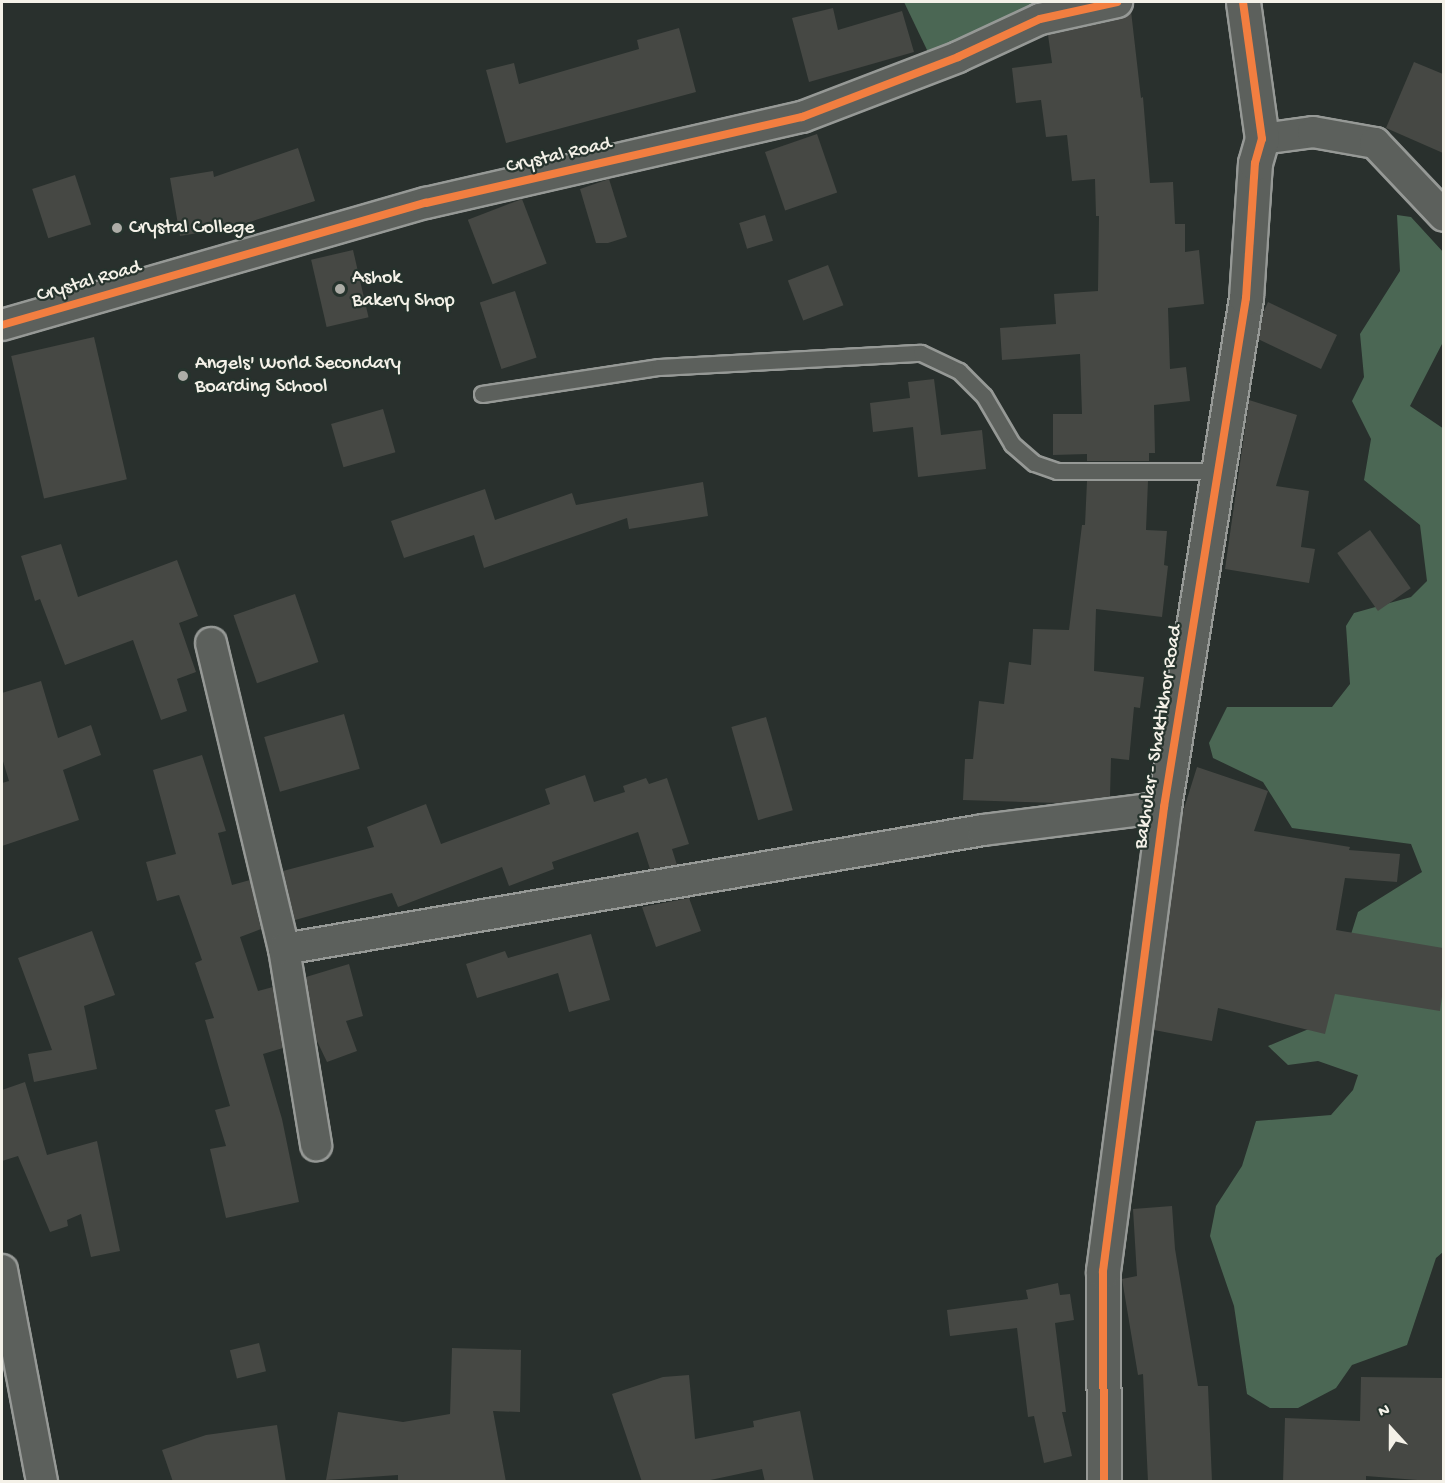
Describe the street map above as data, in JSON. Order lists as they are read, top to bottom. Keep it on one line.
{"streets":{"street":["Crystal Road","Bakhular - Shaktikhor Road"]},"places":["Crystal College","Ashok Bakery Shop","Angels' World Secondary Boarding School"],"north":"top"}
